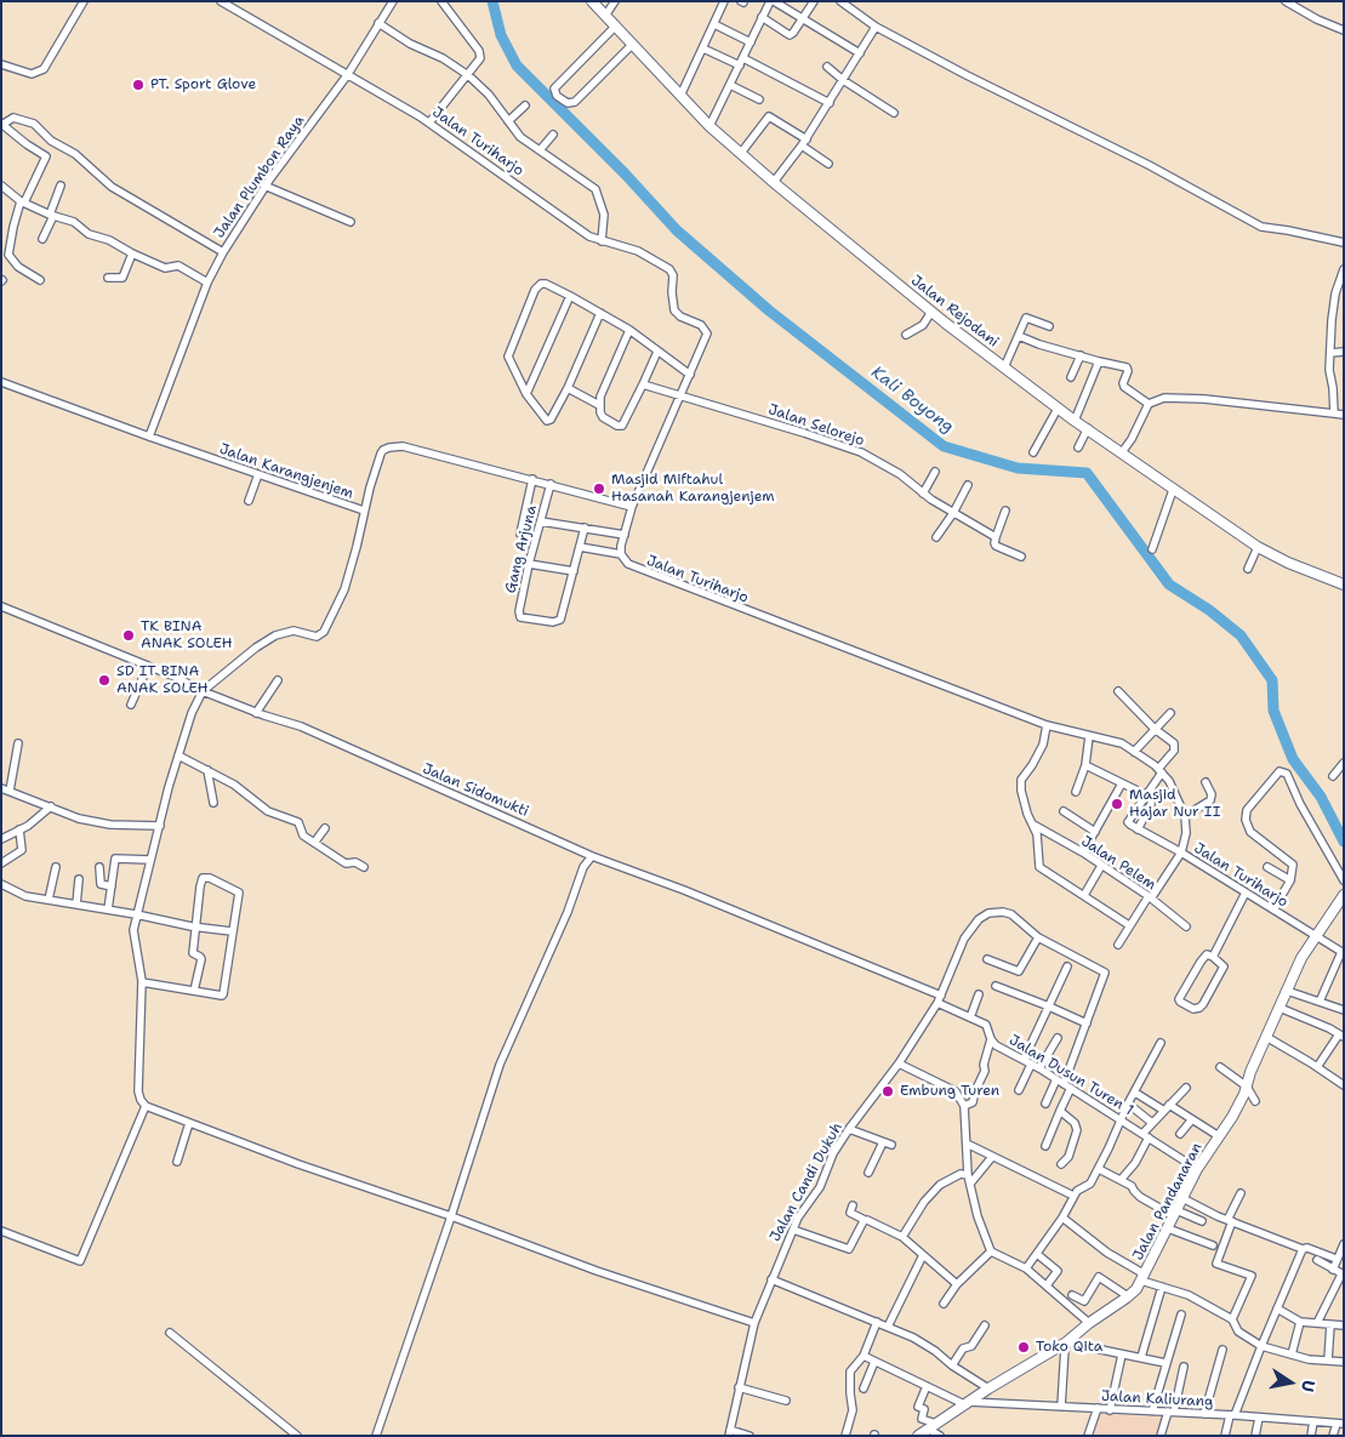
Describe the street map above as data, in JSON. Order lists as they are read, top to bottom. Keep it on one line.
{"streets":{"main road":["Jalan Rejodani","Jalan Pandanaran"],"street":["Jalan Turiharjo","Jalan Plumbon Raya","Jalan Selorejo","Jalan Karangjenjem","Gang Arjuna","Jalan Sidomukti","Jalan Pelem","Jalan Dusun Turen 1","Jalan Candi Dukuh","Jalan Kaliurang"]},"crossings":[["Jalan Turiharjo","Jalan Plumbon Raya"],["Jalan Turiharjo","Jalan Selorejo"],["Jalan Turiharjo","Jalan Karangjenjem"],["Jalan Turiharjo","Jalan Pandanaran"],["Jalan Plumbon Raya","Jalan Karangjenjem"],["Jalan Karangjenjem","Gang Arjuna"],["Jalan Sidomukti","Jalan Dusun Turen 1"],["Jalan Sidomukti","Jalan Candi Dukuh"],["Jalan Dusun Turen 1","Jalan Candi Dukuh"],["Jalan Dusun Turen 1","Jalan Pandanaran"],["Jalan Pandanaran","Jalan Kaliurang"]],"water":["Kali Boyong"],"places":["PT. Sport Glove","Masjid Miftahul Hasanah Karangjenjem","TK BINA ANAK SOLEH","SD IT BINA ANAK SOLEH","Masjid Hajar Nur II","Embung Turen","Toko Qita"],"north":"right"}
